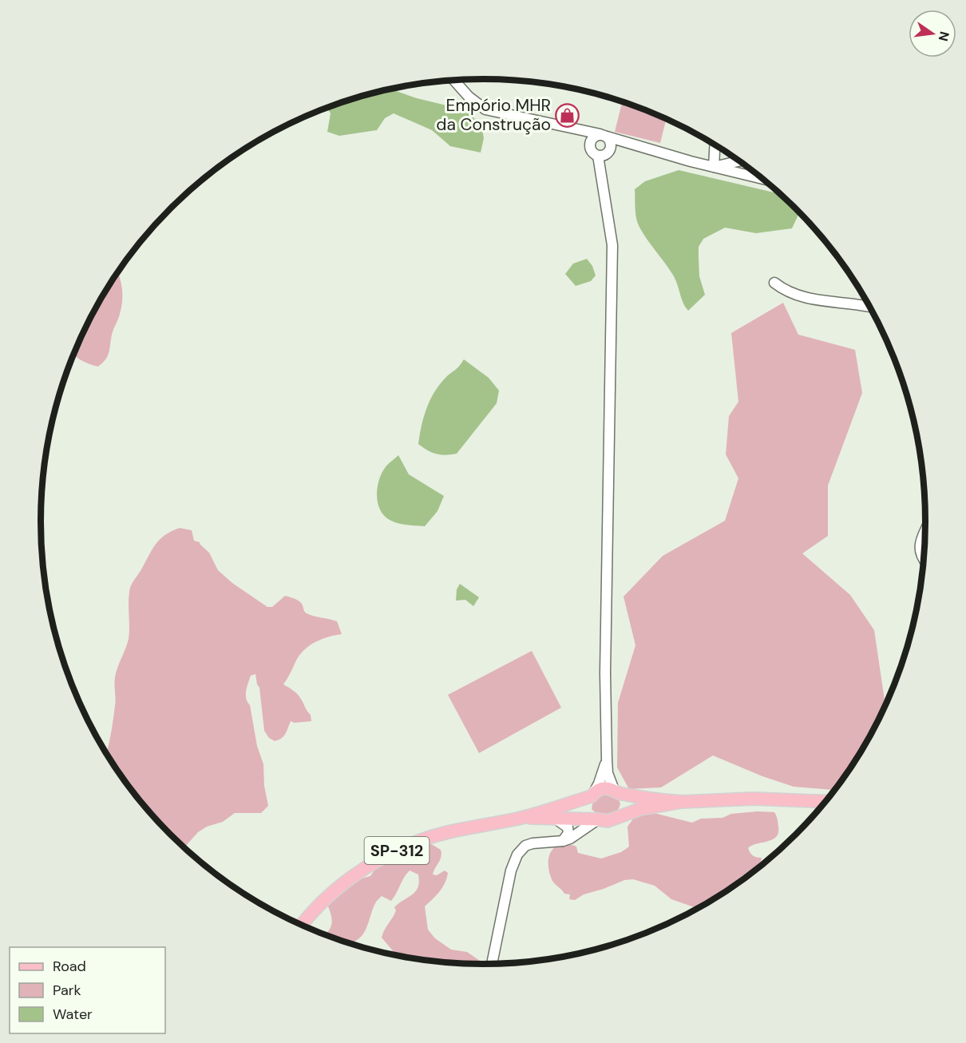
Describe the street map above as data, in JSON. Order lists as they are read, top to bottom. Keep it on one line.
{"streets":{"main road":["SP-312"]},"places":{"shop":["Empório MHR da Construção"]},"legend":["Road","Park","Water"],"north":"right"}
